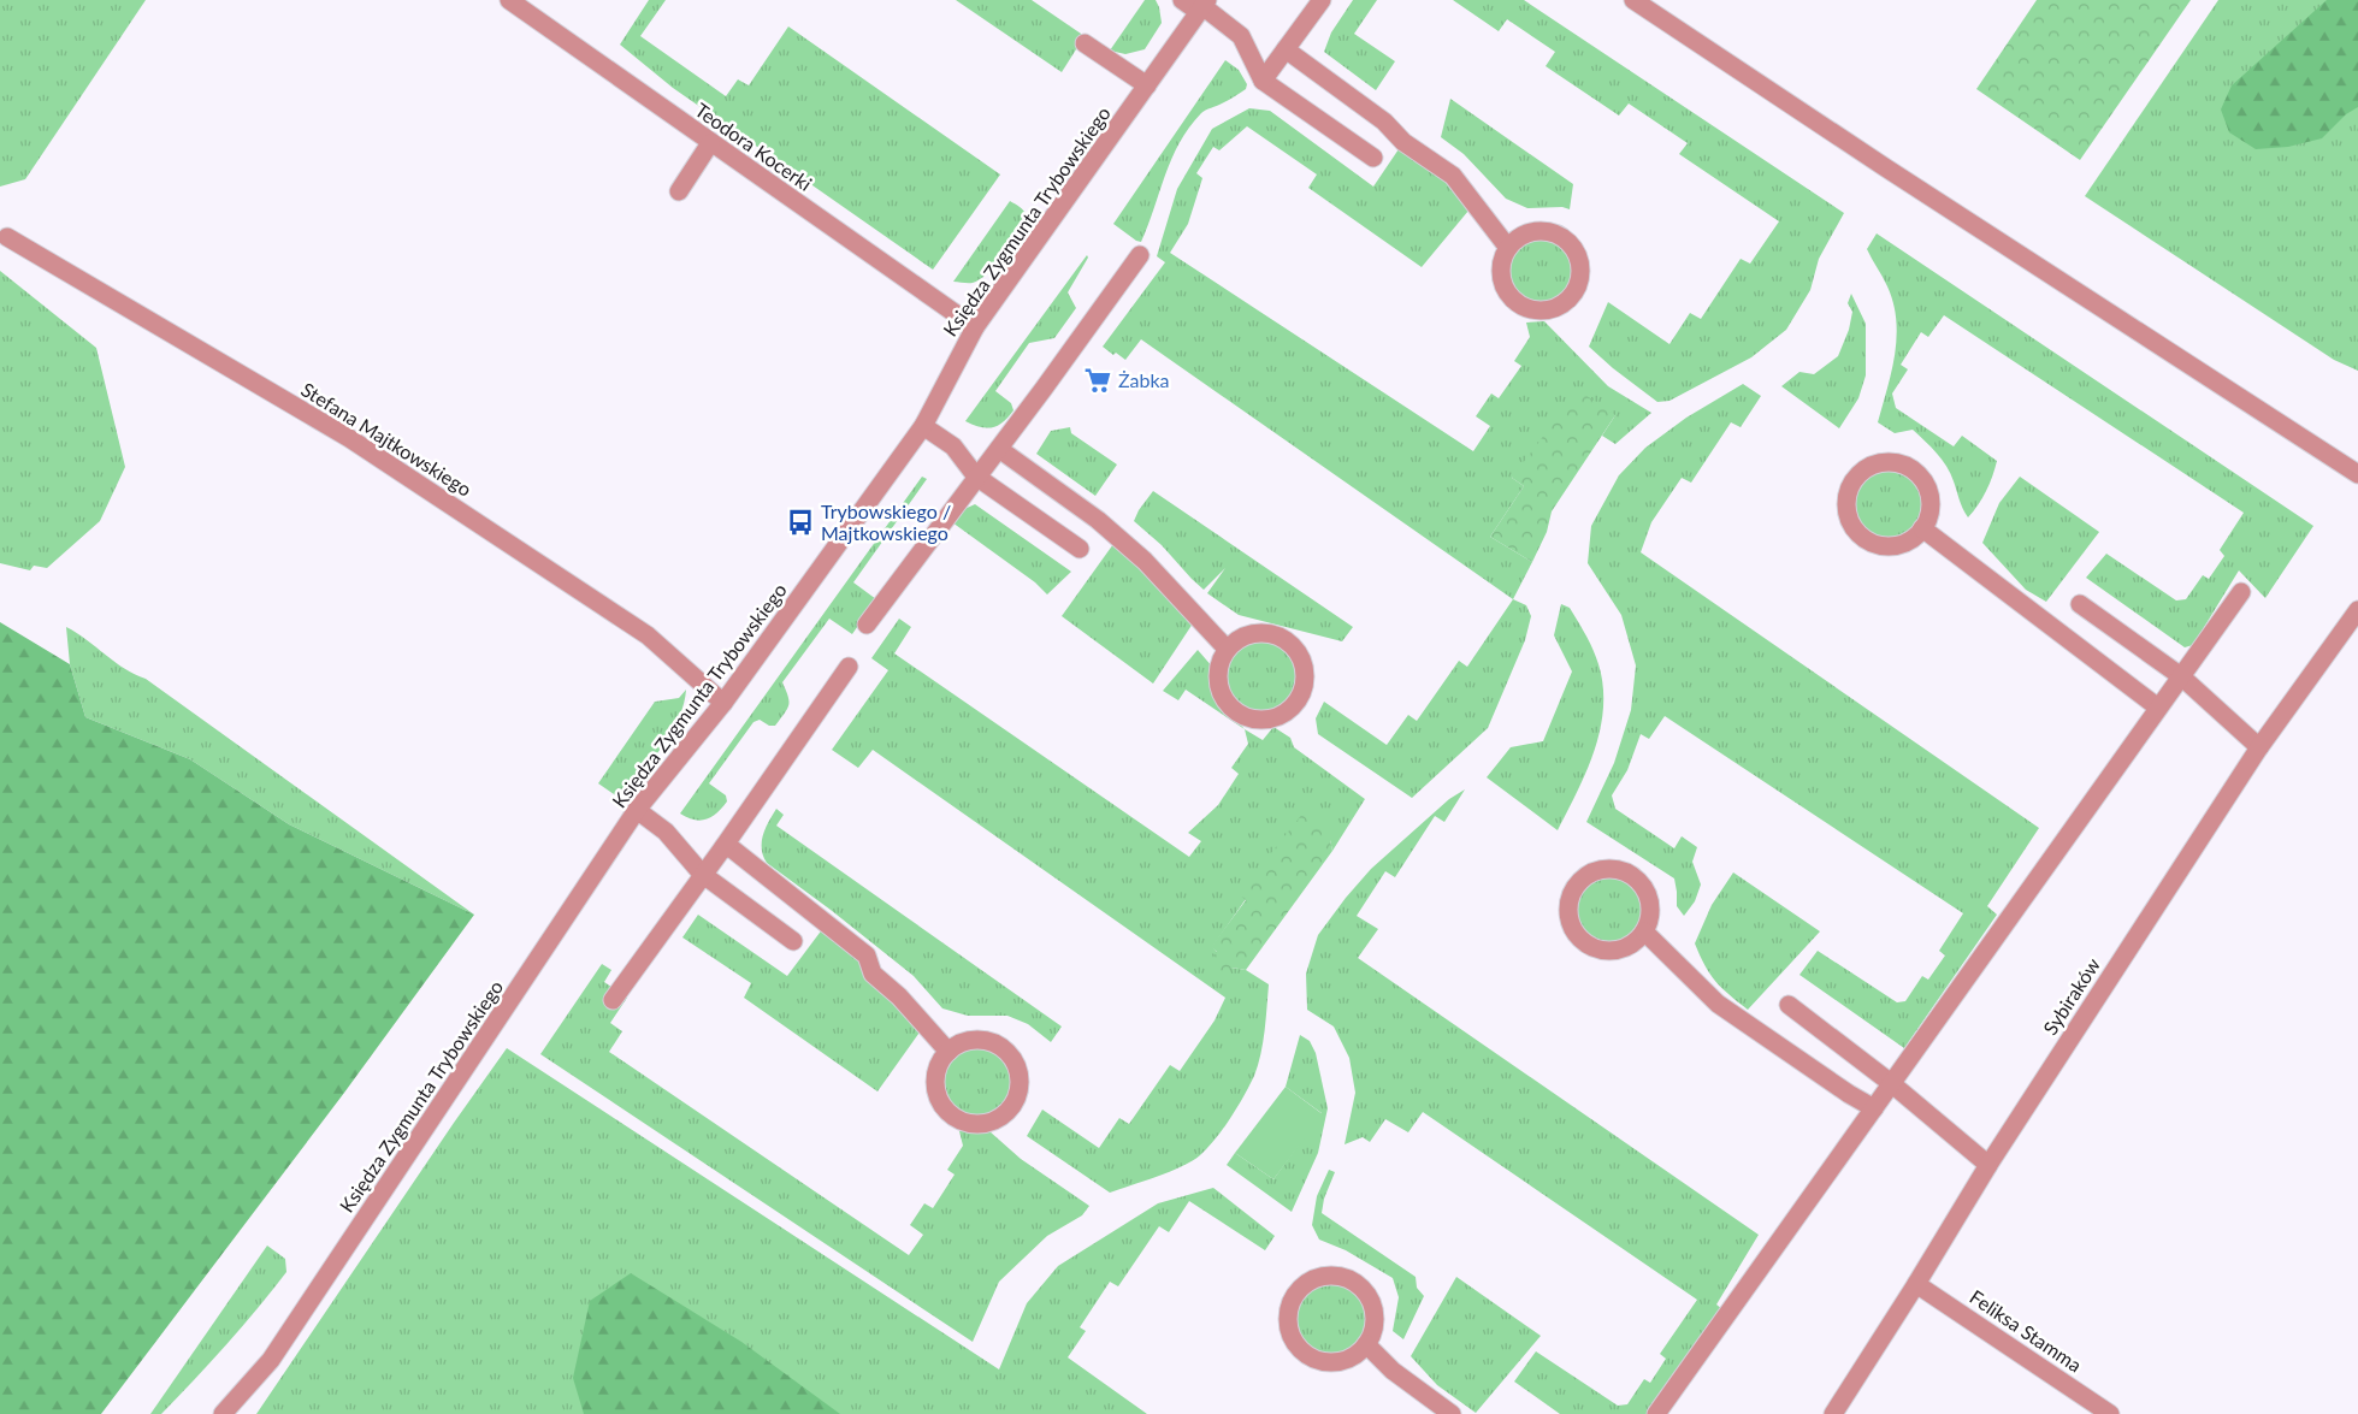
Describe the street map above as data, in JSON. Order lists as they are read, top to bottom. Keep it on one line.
{"streets":{"street":["Teodora Kocerki","Księdza Zygmunta Trybowskiego","Stefana Majtkowskiego","Sybiraków","Feliksa Stamma"]},"crossings":[["Teodora Kocerki","Księdza Zygmunta Trybowskiego"],["Księdza Zygmunta Trybowskiego","Stefana Majtkowskiego"],["Sybiraków","Feliksa Stamma"]],"places":{"supermarket":["Żabka"],"bus stop":["Trybowskiego / Majtkowskiego"]}}
